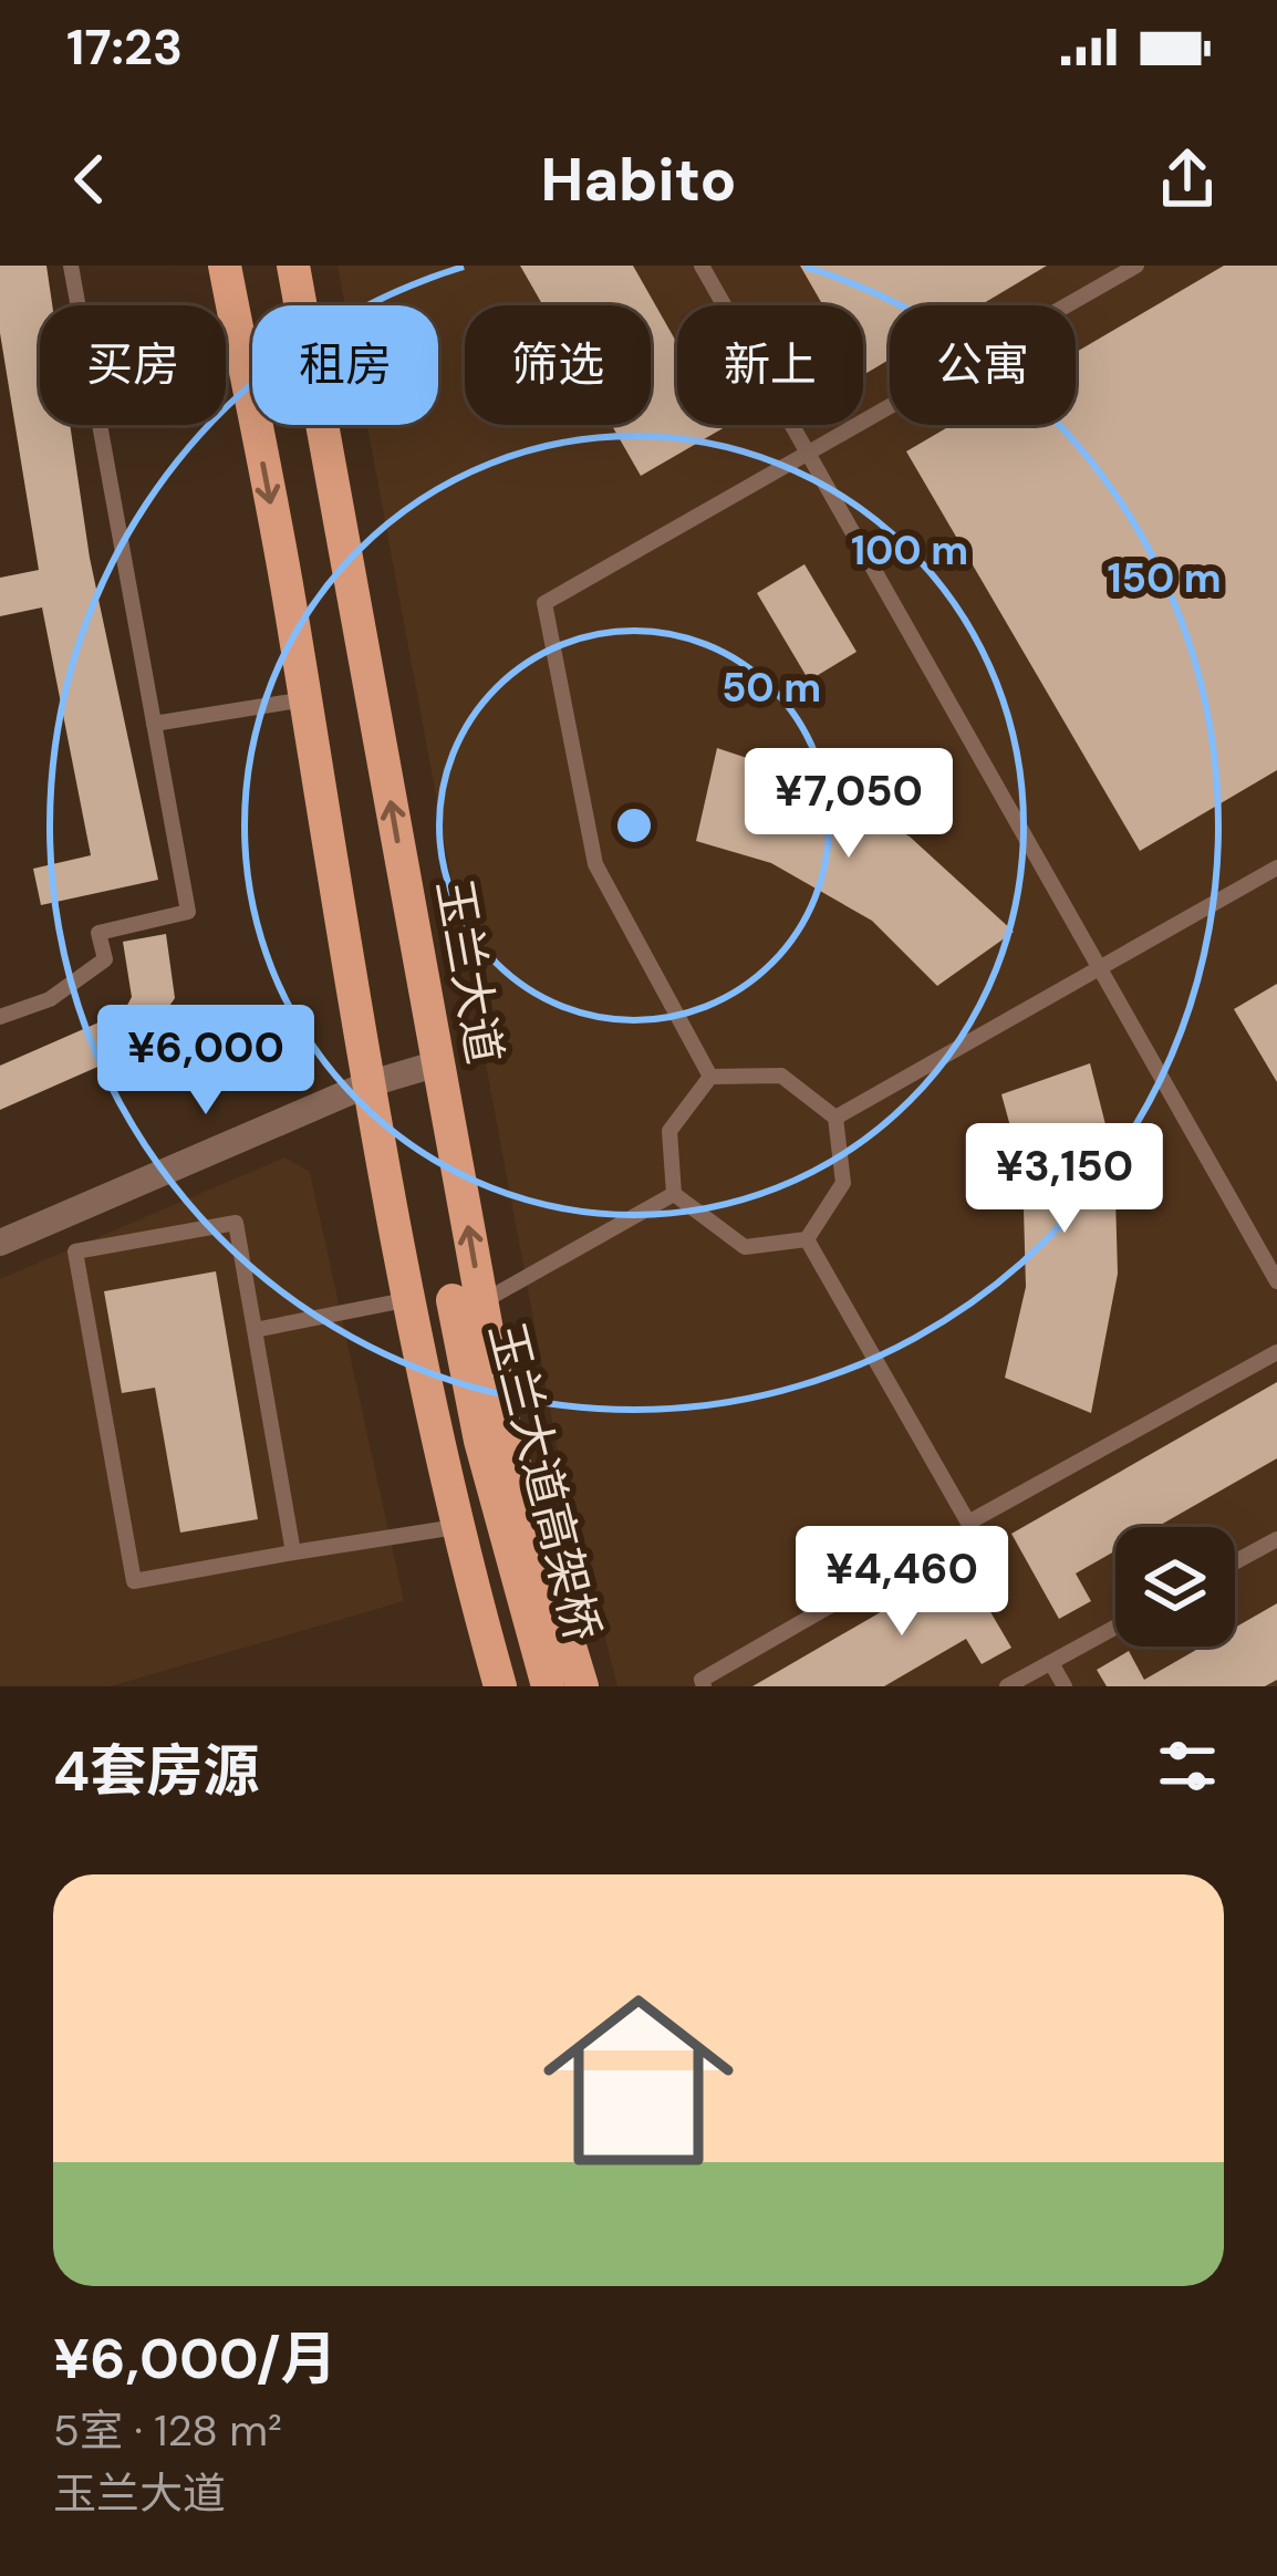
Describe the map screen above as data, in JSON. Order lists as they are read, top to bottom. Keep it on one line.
{"streets":{"main road":["玉兰大道","玉兰大道高架桥"]},"crossings":[["玉兰大道","玉兰大道高架桥"]],"page":{"status":"17:23","header":"Habito","chip":["买房","租房","筛选","新上","公寓"],"price":["¥7,050","¥6,000","¥3,150","¥4,460"],"heading":"4套房源","list":[{"name":"¥6,000/月","note":"5室 · 128 m² · 玉兰大道"}]},"rings":["100 m","150 m","50 m"]}
